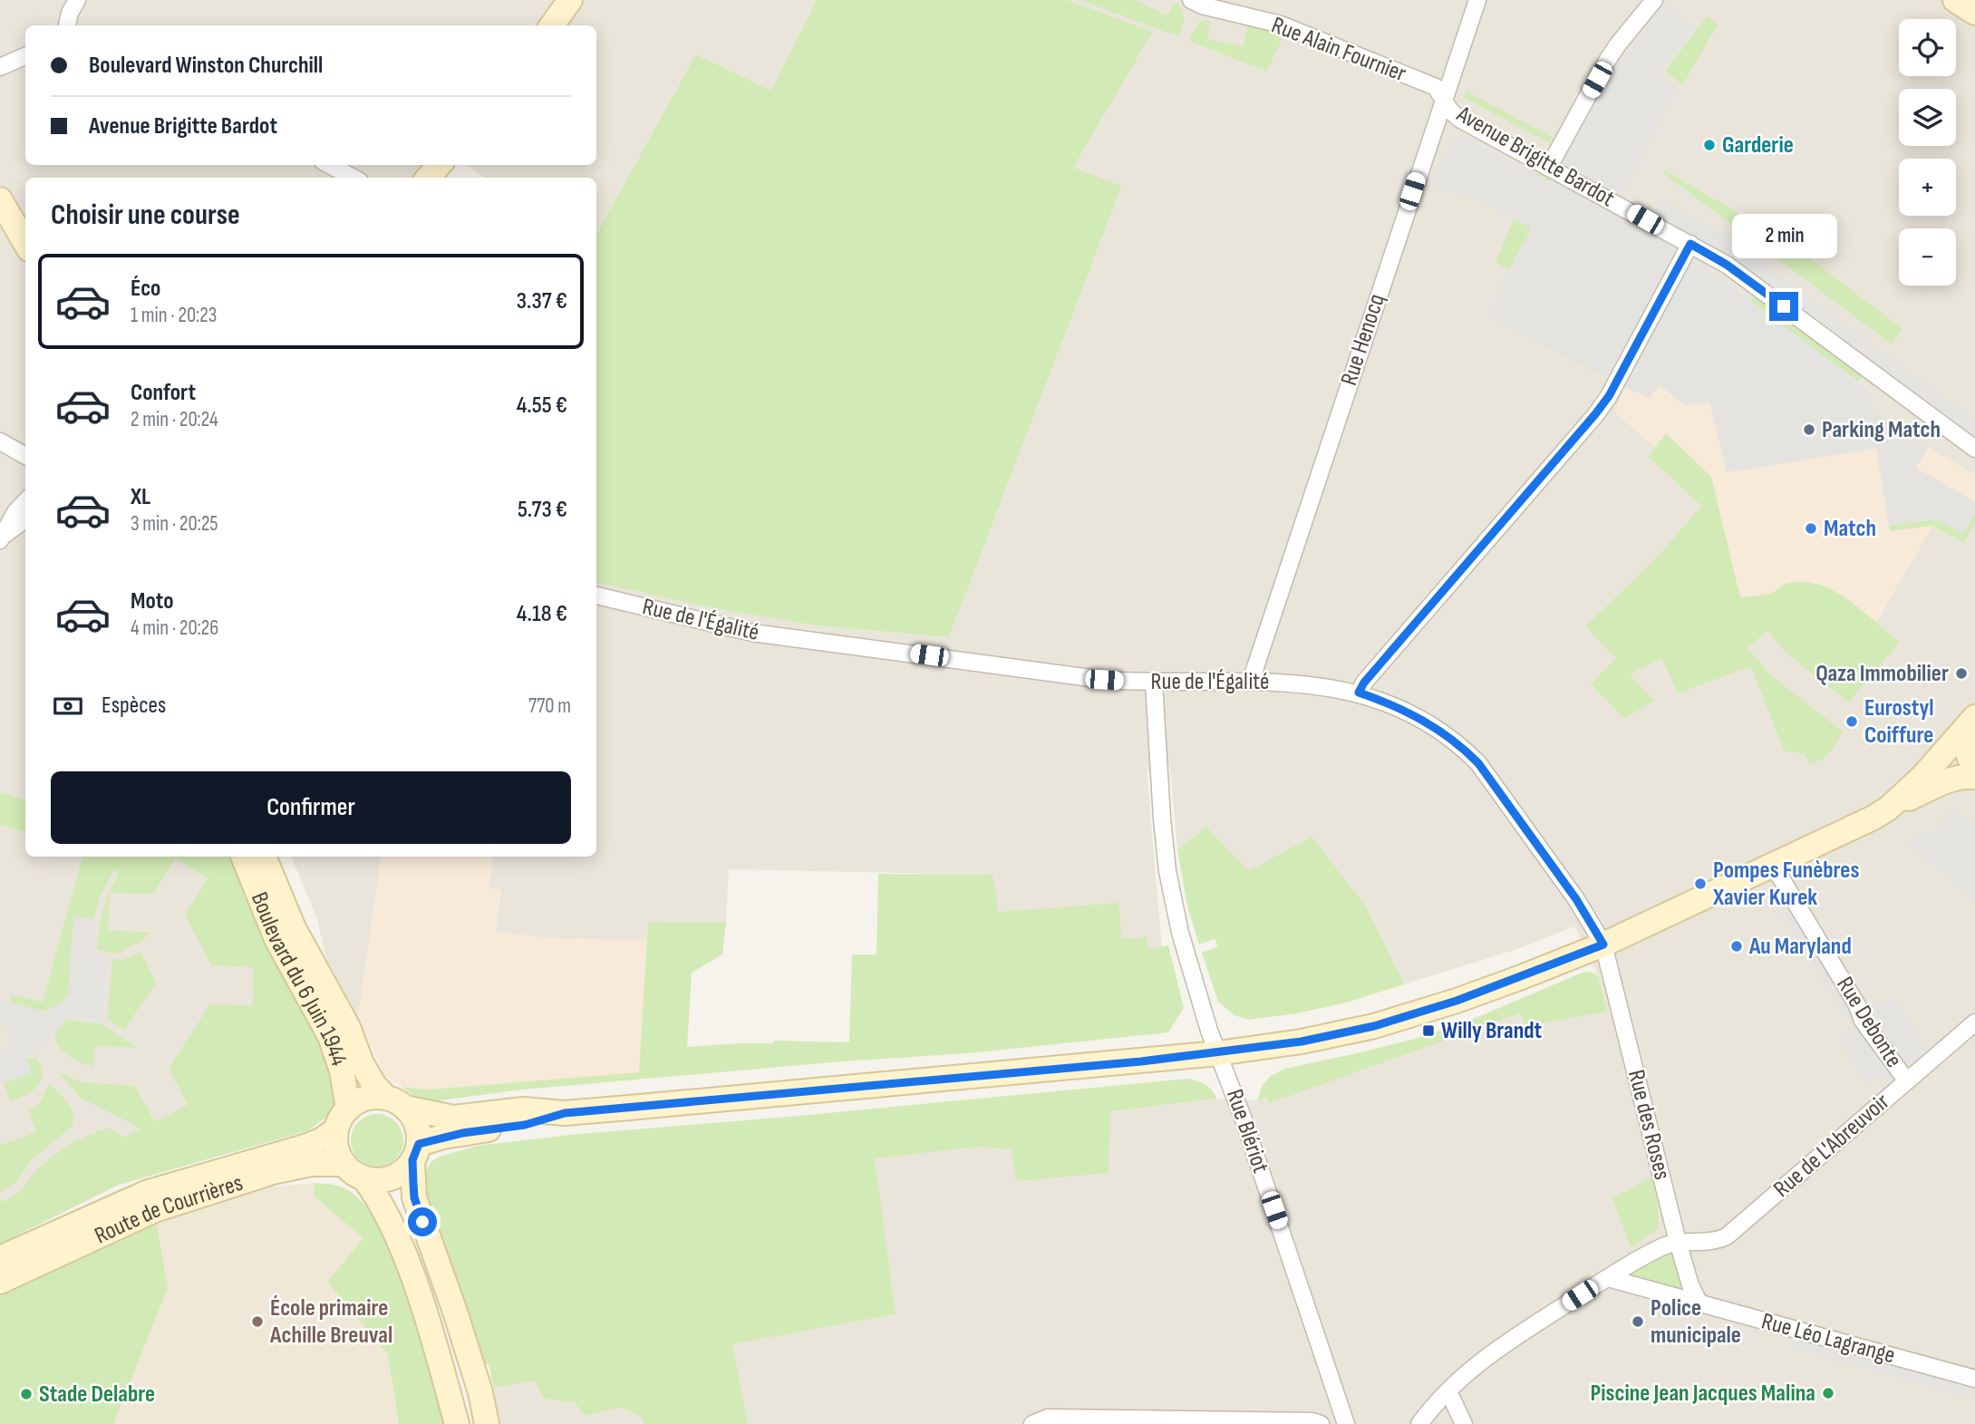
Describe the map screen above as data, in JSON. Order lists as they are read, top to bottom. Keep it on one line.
{"streets":{"main road":["Boulevard du 6 Juin 1944","Route de Courrières"],"street":["Rue Alain Fournier","Avenue Brigitte Bardot","Rue Henocq","Rue de l'Égalité","Rue Debonte","Rue des Roses","Rue Blériot","Rue de L'Abreuvoir","Rue Léo Lagrange"]},"crossings":[["Rue Alain Fournier","Avenue Brigitte Bardot"],["Rue Alain Fournier","Rue Henocq"],["Avenue Brigitte Bardot","Rue Henocq"],["Rue Henocq","Rue de l'Égalité"],["Rue de l'Égalité","Rue des Roses"],["Rue de l'Égalité","Rue Blériot"],["Boulevard du 6 Juin 1944","Route de Courrières"],["Rue Debonte","Rue de L'Abreuvoir"],["Rue des Roses","Rue de L'Abreuvoir"],["Rue des Roses","Rue Léo Lagrange"]],"places":{"other":["Garderie","Parking Match","Match","Qaza Immobilier","Eurostyl Coiffure","Pompes Funèbres Xavier Kurek","Au Maryland","École primaire Achille Breuval","Police municipale","Piscine Jean Jacques Malina","Stade Delabre"],"transit":["Willy Brandt"]},"page":{"map_buttons":["+","−"],"banner":["Boulevard Winston Churchill","Avenue Brigitte Bardot"],"heading":"Choisir une course","bubble":"2 min","list":[{"name":"Éco","note":"1 min · 20:23","value":"3.37 €"},{"name":"Confort","note":"2 min · 20:24","value":"4.55 €"},{"name":"XL","note":"3 min · 20:25","value":"5.73 €"},{"name":"Moto","note":"4 min · 20:26","value":"4.18 €"}],"pay":["Espèces","770 m"],"buttons":"Confirmer"}}
